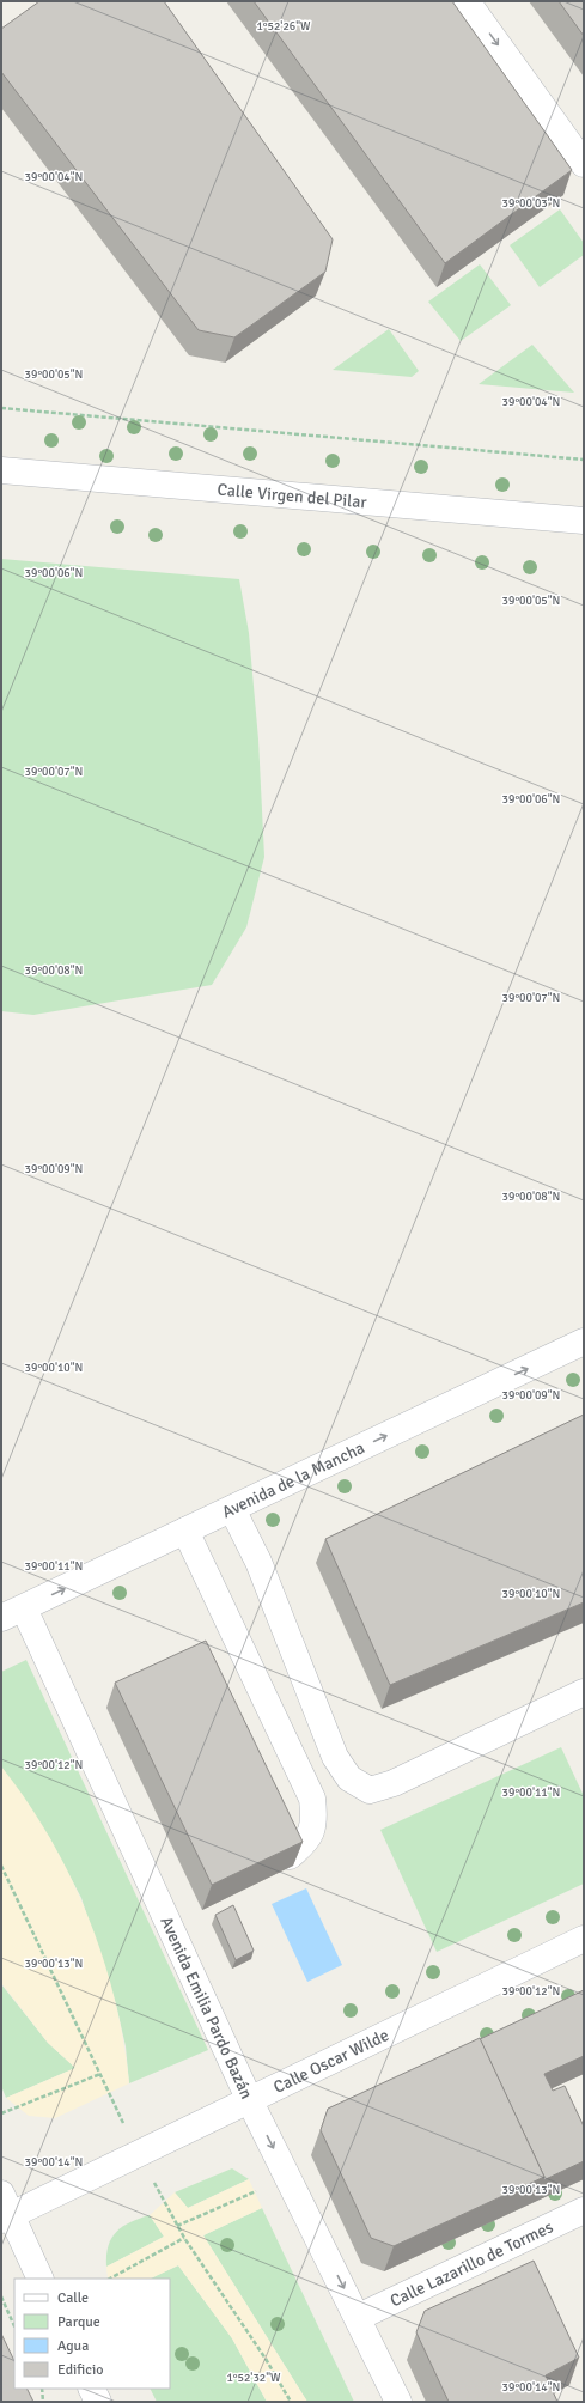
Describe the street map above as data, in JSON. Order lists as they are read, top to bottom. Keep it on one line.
{"streets":{"street":["Calle Virgen del Pilar","Avenida de la Mancha","Avenida Emilia Pardo Bazán","Calle Oscar Wilde","Calle Lazarillo de Tormes"]},"crossings":[["Avenida de la Mancha","Avenida Emilia Pardo Bazán"],["Avenida Emilia Pardo Bazán","Calle Oscar Wilde"],["Avenida Emilia Pardo Bazán","Calle Lazarillo de Tormes"]],"one_way":["Avenida de la Mancha"],"legend":["Calle","Parque","Agua","Edificio"],"coordinates":["1°52'26\"W","39°00'04\"N","39°00'03\"N","39°00'05\"N","39°00'06\"N","39°00'07\"N","39°00'08\"N","39°00'09\"N","39°00'10\"N","39°00'11\"N","39°00'12\"N","39°00'13\"N","39°00'14\"N","1°52'32\"W"]}
